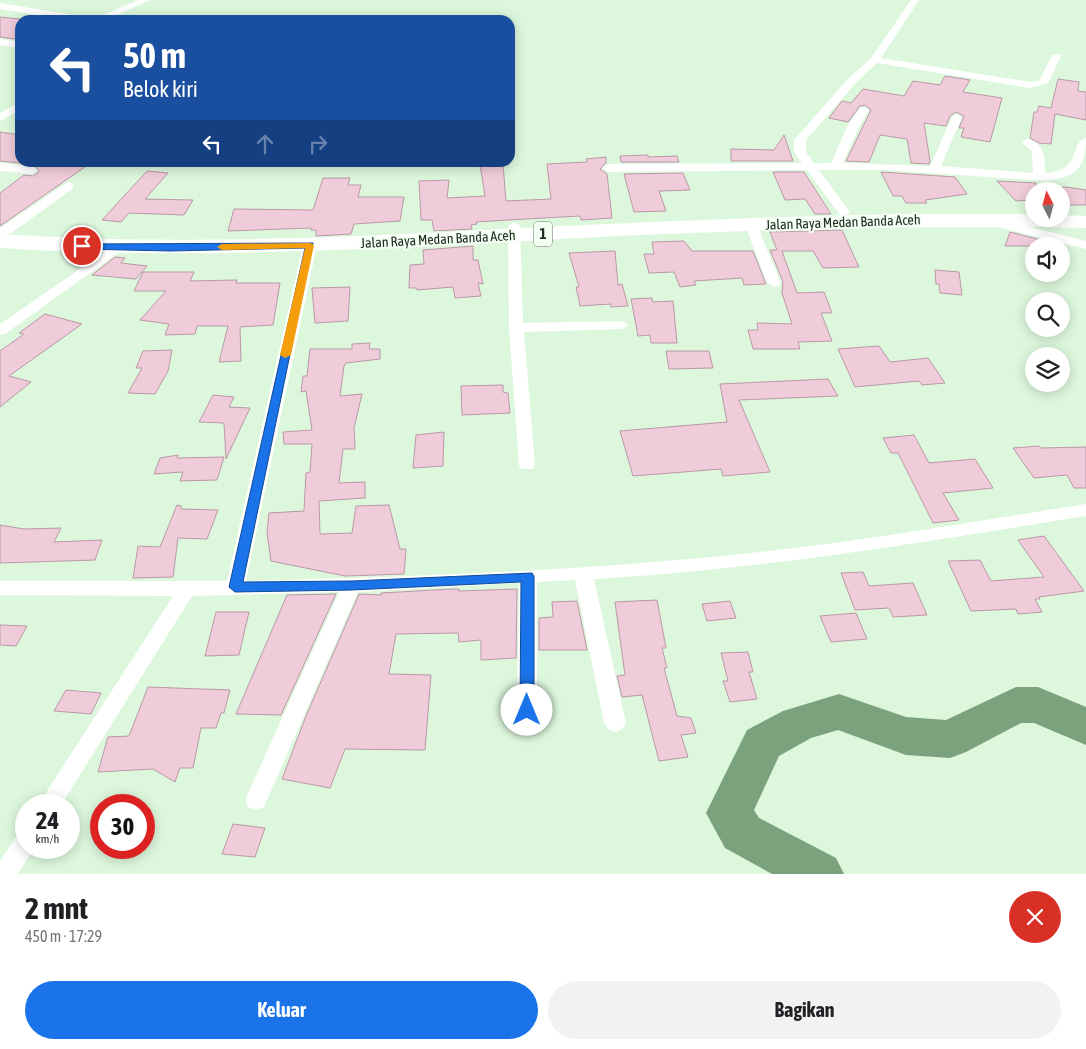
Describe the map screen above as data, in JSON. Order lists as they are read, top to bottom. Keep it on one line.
{"streets":{"highway":["Jalan Raya Medan Banda Aceh","1"]},"north":"top","page":{"turn":["50 m","Belok kiri"],"speed":"24 km/h","limit":"30","heading":["2 mnt","450 m · 17:29"],"buttons":["Keluar","Bagikan"]}}
